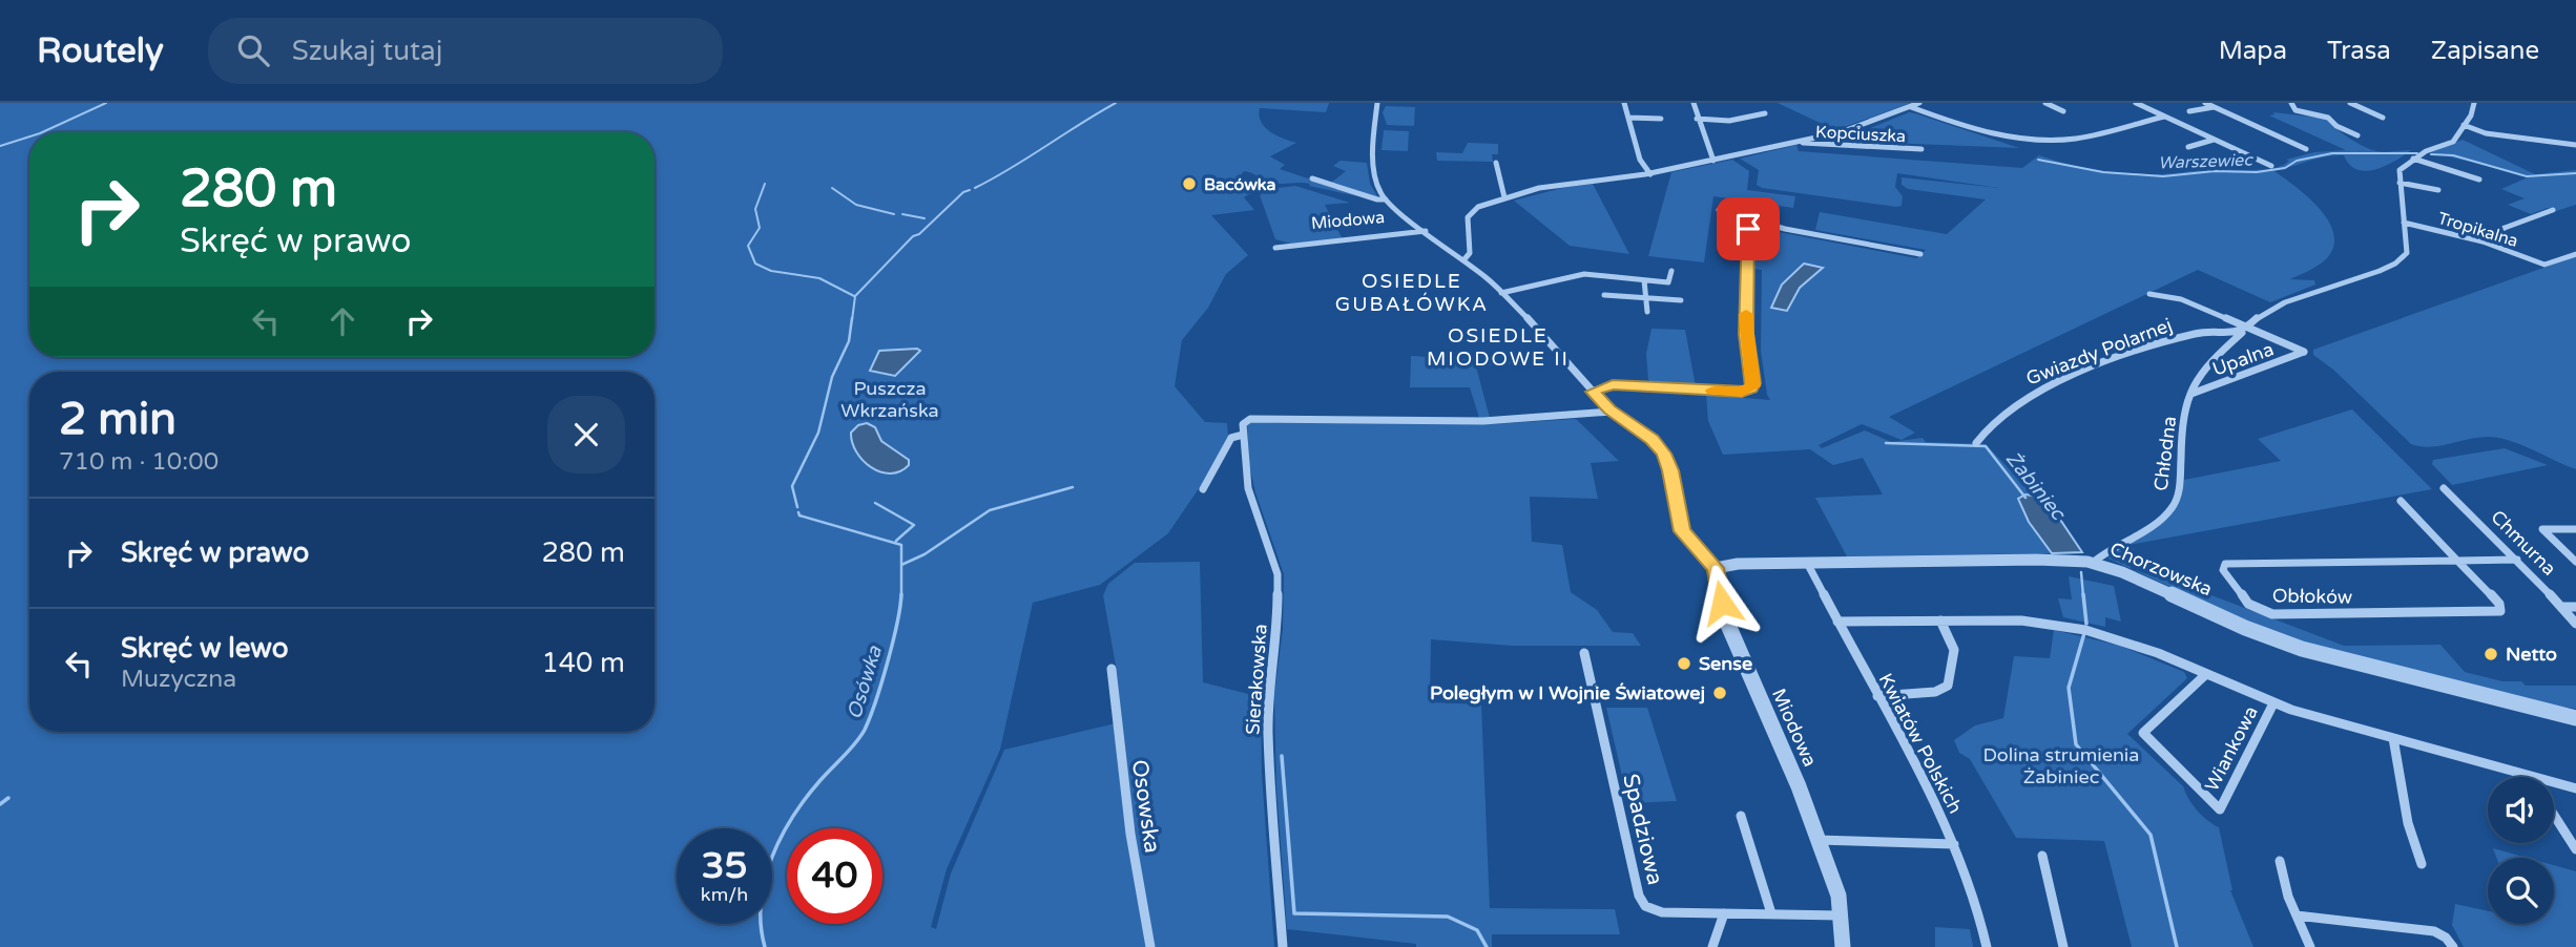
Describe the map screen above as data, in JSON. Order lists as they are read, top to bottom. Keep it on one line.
{"streets":{"street":["Kopciuszka","Miodowa","Tropikalna","Gwiazdy Polarnej","Upalna","Chłodna","Chmurna","Chorzowska","Obłoków","Sierakowska","Kwiatów Polskich","Wiankowa","Osowska","Spadziowa"]},"crossings":[["Miodowa","Chorzowska"],["Miodowa","Sierakowska"],["Miodowa","Spadziowa"],["Tropikalna","Gwiazdy Polarnej"],["Gwiazdy Polarnej","Upalna"],["Gwiazdy Polarnej","Chłodna"],["Upalna","Chłodna"],["Chłodna","Chorzowska"],["Chmurna","Obłoków"],["Chorzowska","Kwiatów Polskich"]],"districts":["OSIEDLE GUBAŁÓWKA","OSIEDLE MIODOWE II"],"water":["Warszewiec","Żabiniec","Osówka"],"parks":["Puszcza Wkrzańska","Dolina strumienia Żabiniec"],"places":["Bacówka","Netto","Sense","Poległym w I Wojnie Światowej"],"page":{"header":"Routely","search":"Szukaj tutaj","nav":["Mapa","Trasa","Zapisane"],"turn":["280 m","Skręć w prawo"],"heading":["2 min","710 m · 10:00"],"list":[{"name":"Skręć w prawo","value":"280 m"},{"name":"Skręć w lewo","note":"Muzyczna","value":"140 m"}],"speed":"35 km/h","limit":"40"}}
